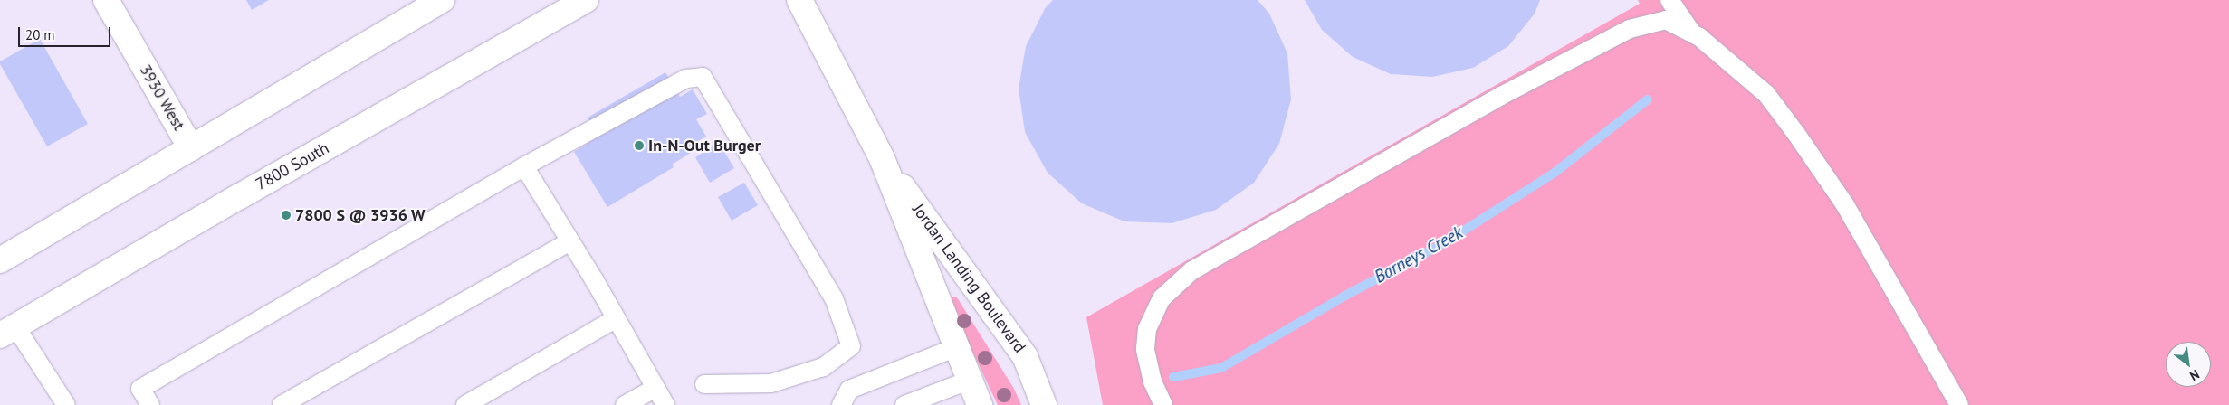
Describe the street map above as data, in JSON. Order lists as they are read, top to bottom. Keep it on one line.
{"streets":{"main road":["3930 West","7800 South","Jordan Landing Boulevard"]},"water":["Barneys Creek"],"places":["In-N-Out Burger","7800 S @ 3936 W"],"scale_bar":"20 m","north":"bottom right"}
